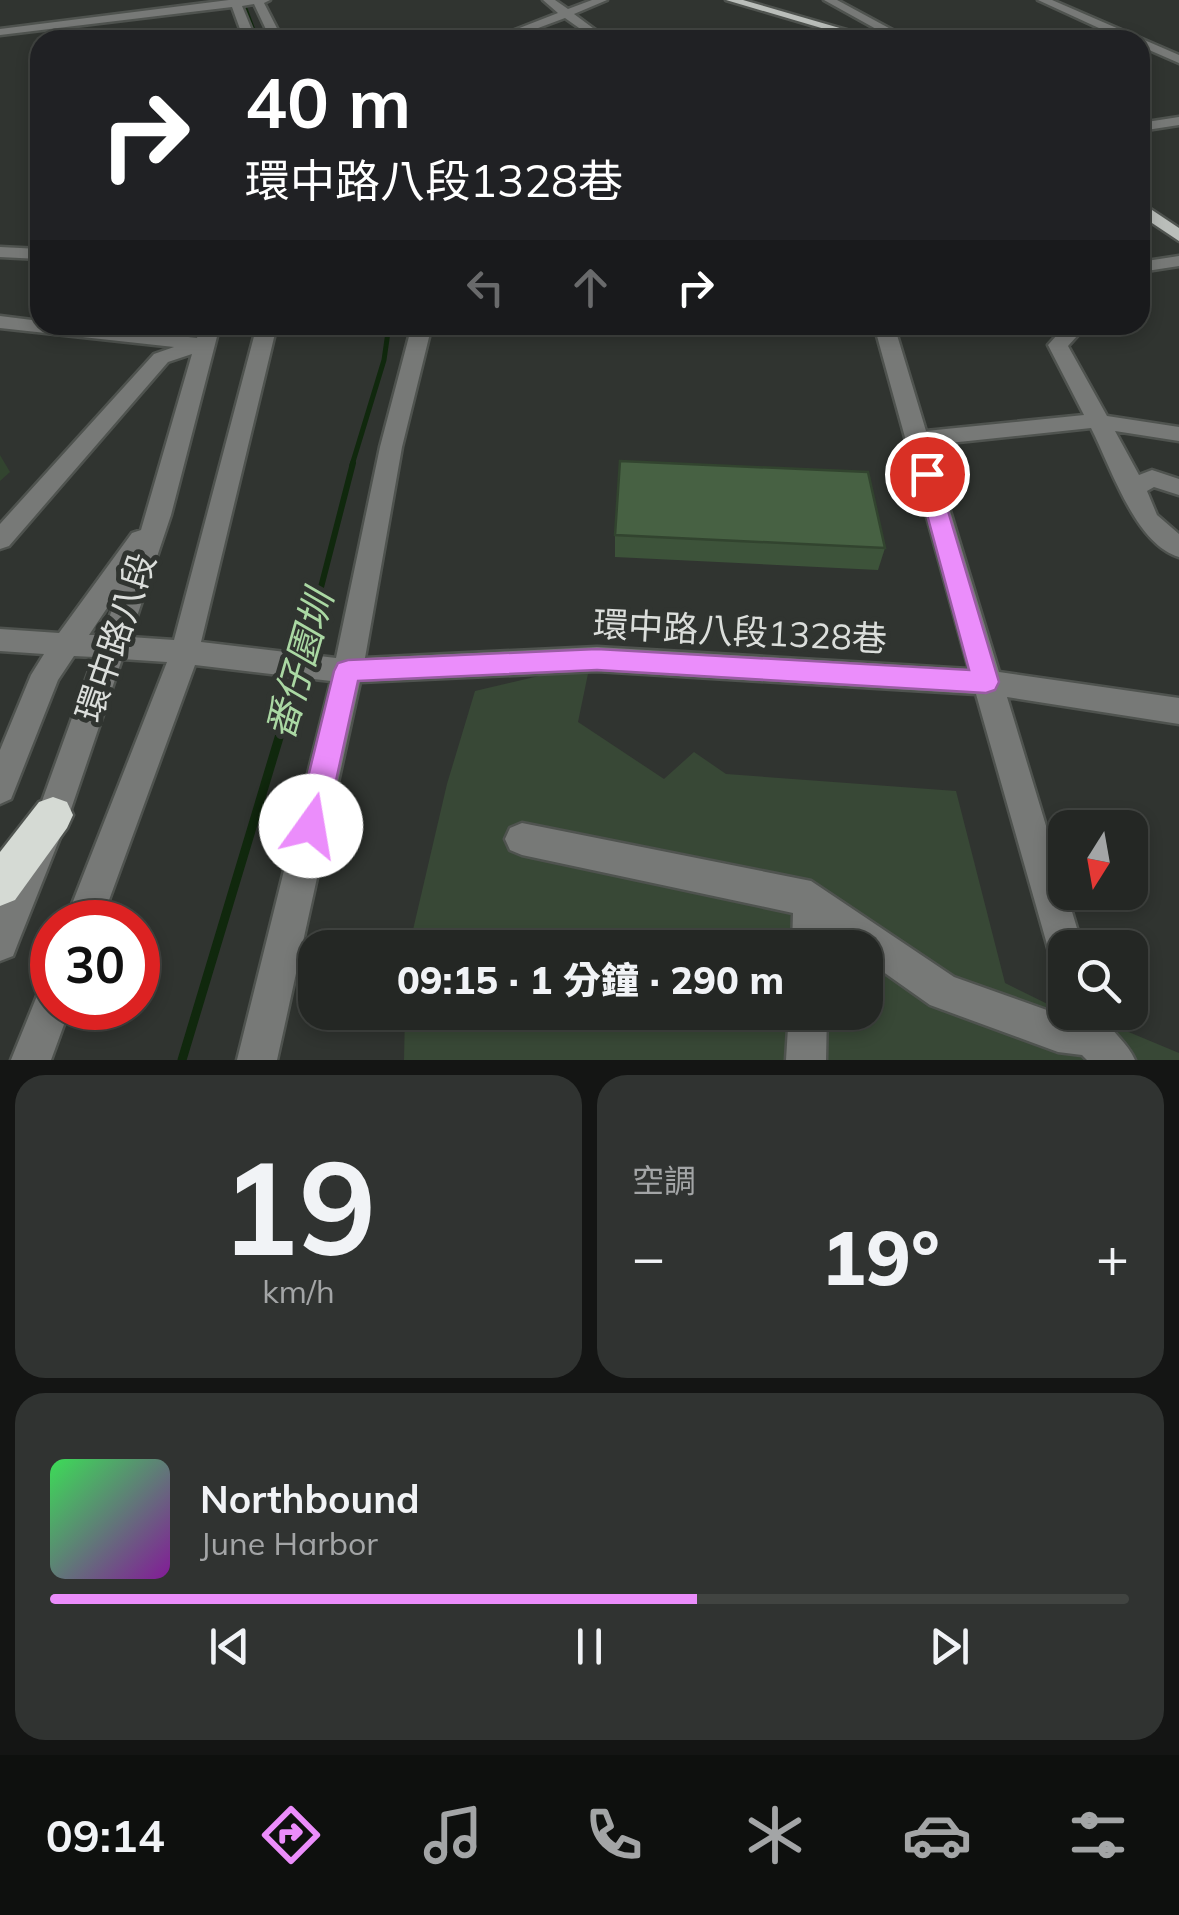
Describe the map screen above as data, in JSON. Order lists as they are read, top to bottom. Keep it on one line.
{"streets":{"street":["環中路八段1328巷","環中路八段"]},"crossings":[["環中路八段1328巷","環中路八段"]],"water":["番仔園圳"],"north":"bottom","page":{"turn":["40 m","環中路八段1328巷"],"limit":"30","trip":"09:15 · 1 分鐘 · 290 m","tile":[["19","km/h"],"空調"],"heat":["−","19°","+"],"song":["Northbound","June Harbor"],"tabs":"09:14"}}
